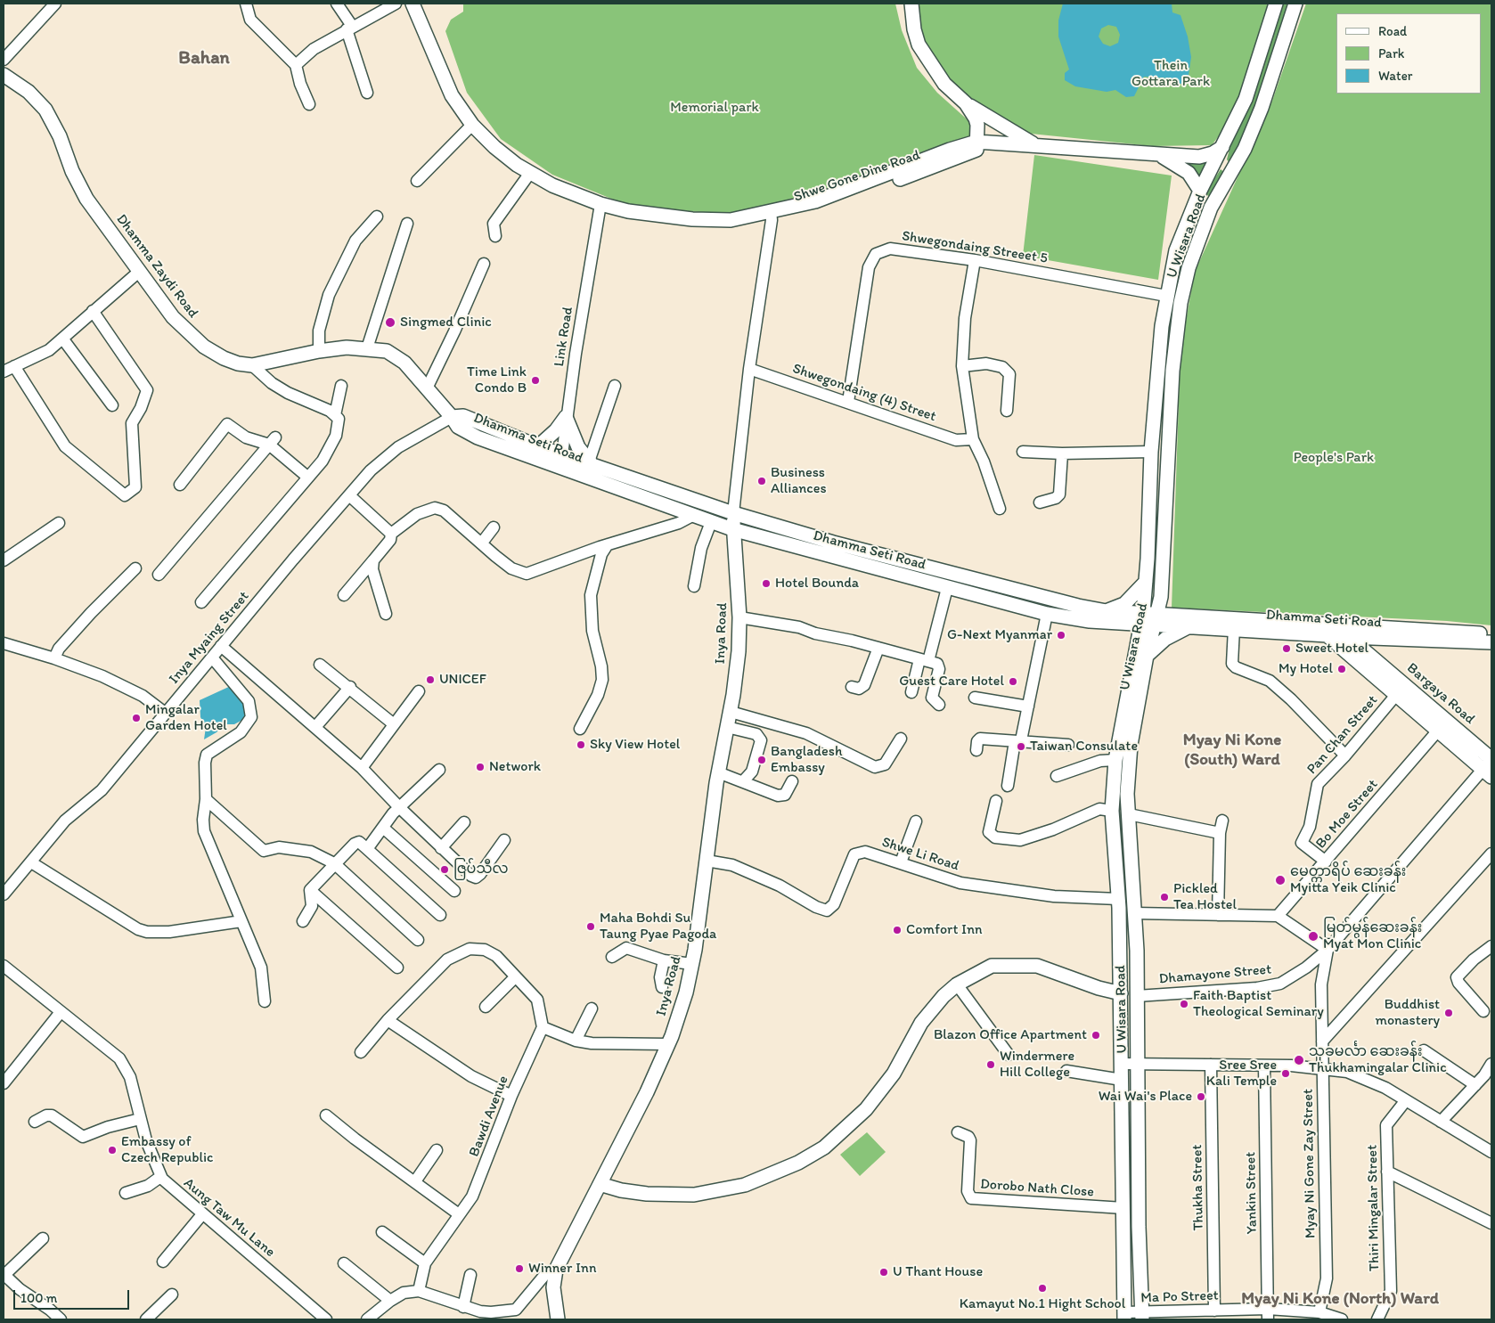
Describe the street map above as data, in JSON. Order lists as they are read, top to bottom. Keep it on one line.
{"streets":{"main road":["Shwe Gone Dine Road","U Wisara Road","Dhamma Zaydi Road","Dhamma Seti Road","Inya Road","Bargaya Road"],"street":["Shwegondaing Streeet 5","Link Road","Shwegondaing (4) Street","Inya Myaing Street","Pan Chan Street","Bo Moe Street","Shwe Li Road","Dhamayone Street","Bawdi Avenue","Myay Ni Gone Zay Street","Thukha Street","Dorobo Nath Close","Yankin Street","Thiri Mingalar Street","Aung Taw Mu Lane","Ma Po Street"]},"crossings":[["Shwe Gone Dine Road","U Wisara Road"],["Shwe Gone Dine Road","Link Road"],["U Wisara Road","Shwegondaing Streeet 5"],["U Wisara Road","Dhamma Seti Road"],["U Wisara Road","Shwe Li Road"],["U Wisara Road","Dhamayone Street"],["U Wisara Road","Dorobo Nath Close"],["U Wisara Road","Ma Po Street"],["Shwegondaing Streeet 5","Shwegondaing (4) Street"],["Dhamma Zaydi Road","Dhamma Seti Road"],["Dhamma Zaydi Road","Inya Myaing Street"],["Link Road","Dhamma Seti Road"],["Dhamma Seti Road","Inya Road"],["Dhamma Seti Road","Inya Myaing Street"],["Dhamma Seti Road","Bargaya Road"],["Inya Road","Shwe Li Road"],["Bargaya Road","Pan Chan Street"],["Bargaya Road","Bo Moe Street"],["Bargaya Road","Dhamayone Street"],["Pan Chan Street","Bo Moe Street"],["Dhamayone Street","Myay Ni Gone Zay Street"],["Myay Ni Gone Zay Street","Ma Po Street"],["Thukha Street","Ma Po Street"],["Yankin Street","Ma Po Street"]],"districts":["Bahan","Myay Ni Kone (South) Ward","Myay Ni Kone (North) Ward"],"parks":["Thein Gottara Park","Memorial park","People's Park"],"places":["Singmed Clinic","Time Link Condo B","Business Alliances","Hotel Bounda","G-Next Myanmar","Sweet Hotel","My Hotel","UNICEF","Guest Care Hotel","Mingalar Garden Hotel","Sky View Hotel","Taiwan Consulate","Bangladesh Embassy","Network","ဇြပ်သီလ","မေတ္တာရိပ် ဆေးခန်း Myitta Yeik Clinic","Pickled Tea Hostel","Maha Bohdi Su Taung Pyae Pagoda","Comfort Inn","မြတ်မွန်ဆေးခန်း Myat Mon Clinic","Faith Baptist Theological Seminary","Buddhist monastery","Blazon Office Apartment","သုခမင်္လာ ဆေးခန်း Thukhamingalar Clinic","Windermere Hill College","Sree Sree Kali Temple","Wai Wai's Place","Embassy of Czech Republic","Winner Inn","U Thant House","Kamayut No.1 Hight School"],"legend":["Road","Park","Water"],"scale_bar":"100 m"}
